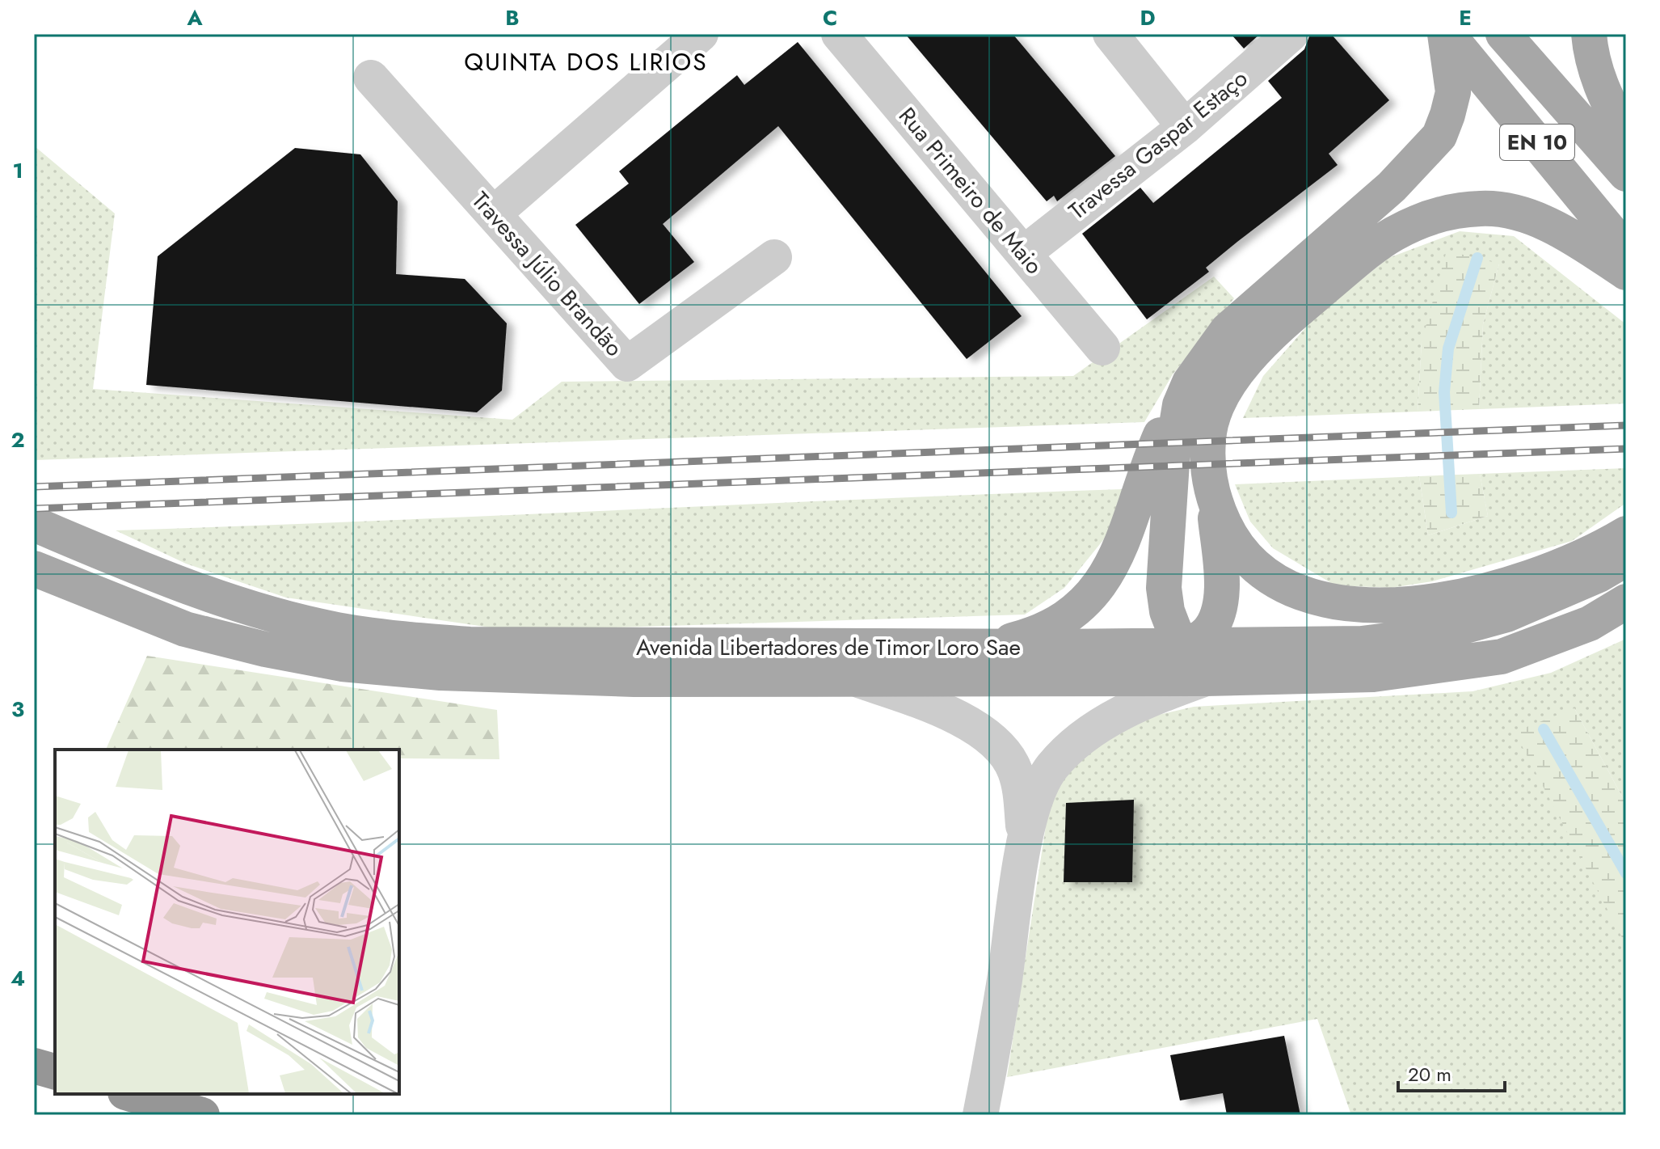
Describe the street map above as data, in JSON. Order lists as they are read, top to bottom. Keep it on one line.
{"streets":{"main road":["EN 10","Avenida Libertadores de Timor Loro Sae"],"street":["Travessa Gaspar Estaço","Rua Primeiro de Maio","Travessa Júlio Brandão"]},"crossings":[["Travessa Gaspar Estaço","Rua Primeiro de Maio"]],"districts":["QUINTA DOS LIRIOS"],"scale_bar":"20 m","grid":{"columns":["A","B","C","D","E"],"rows":["1","2","3","4"]}}
